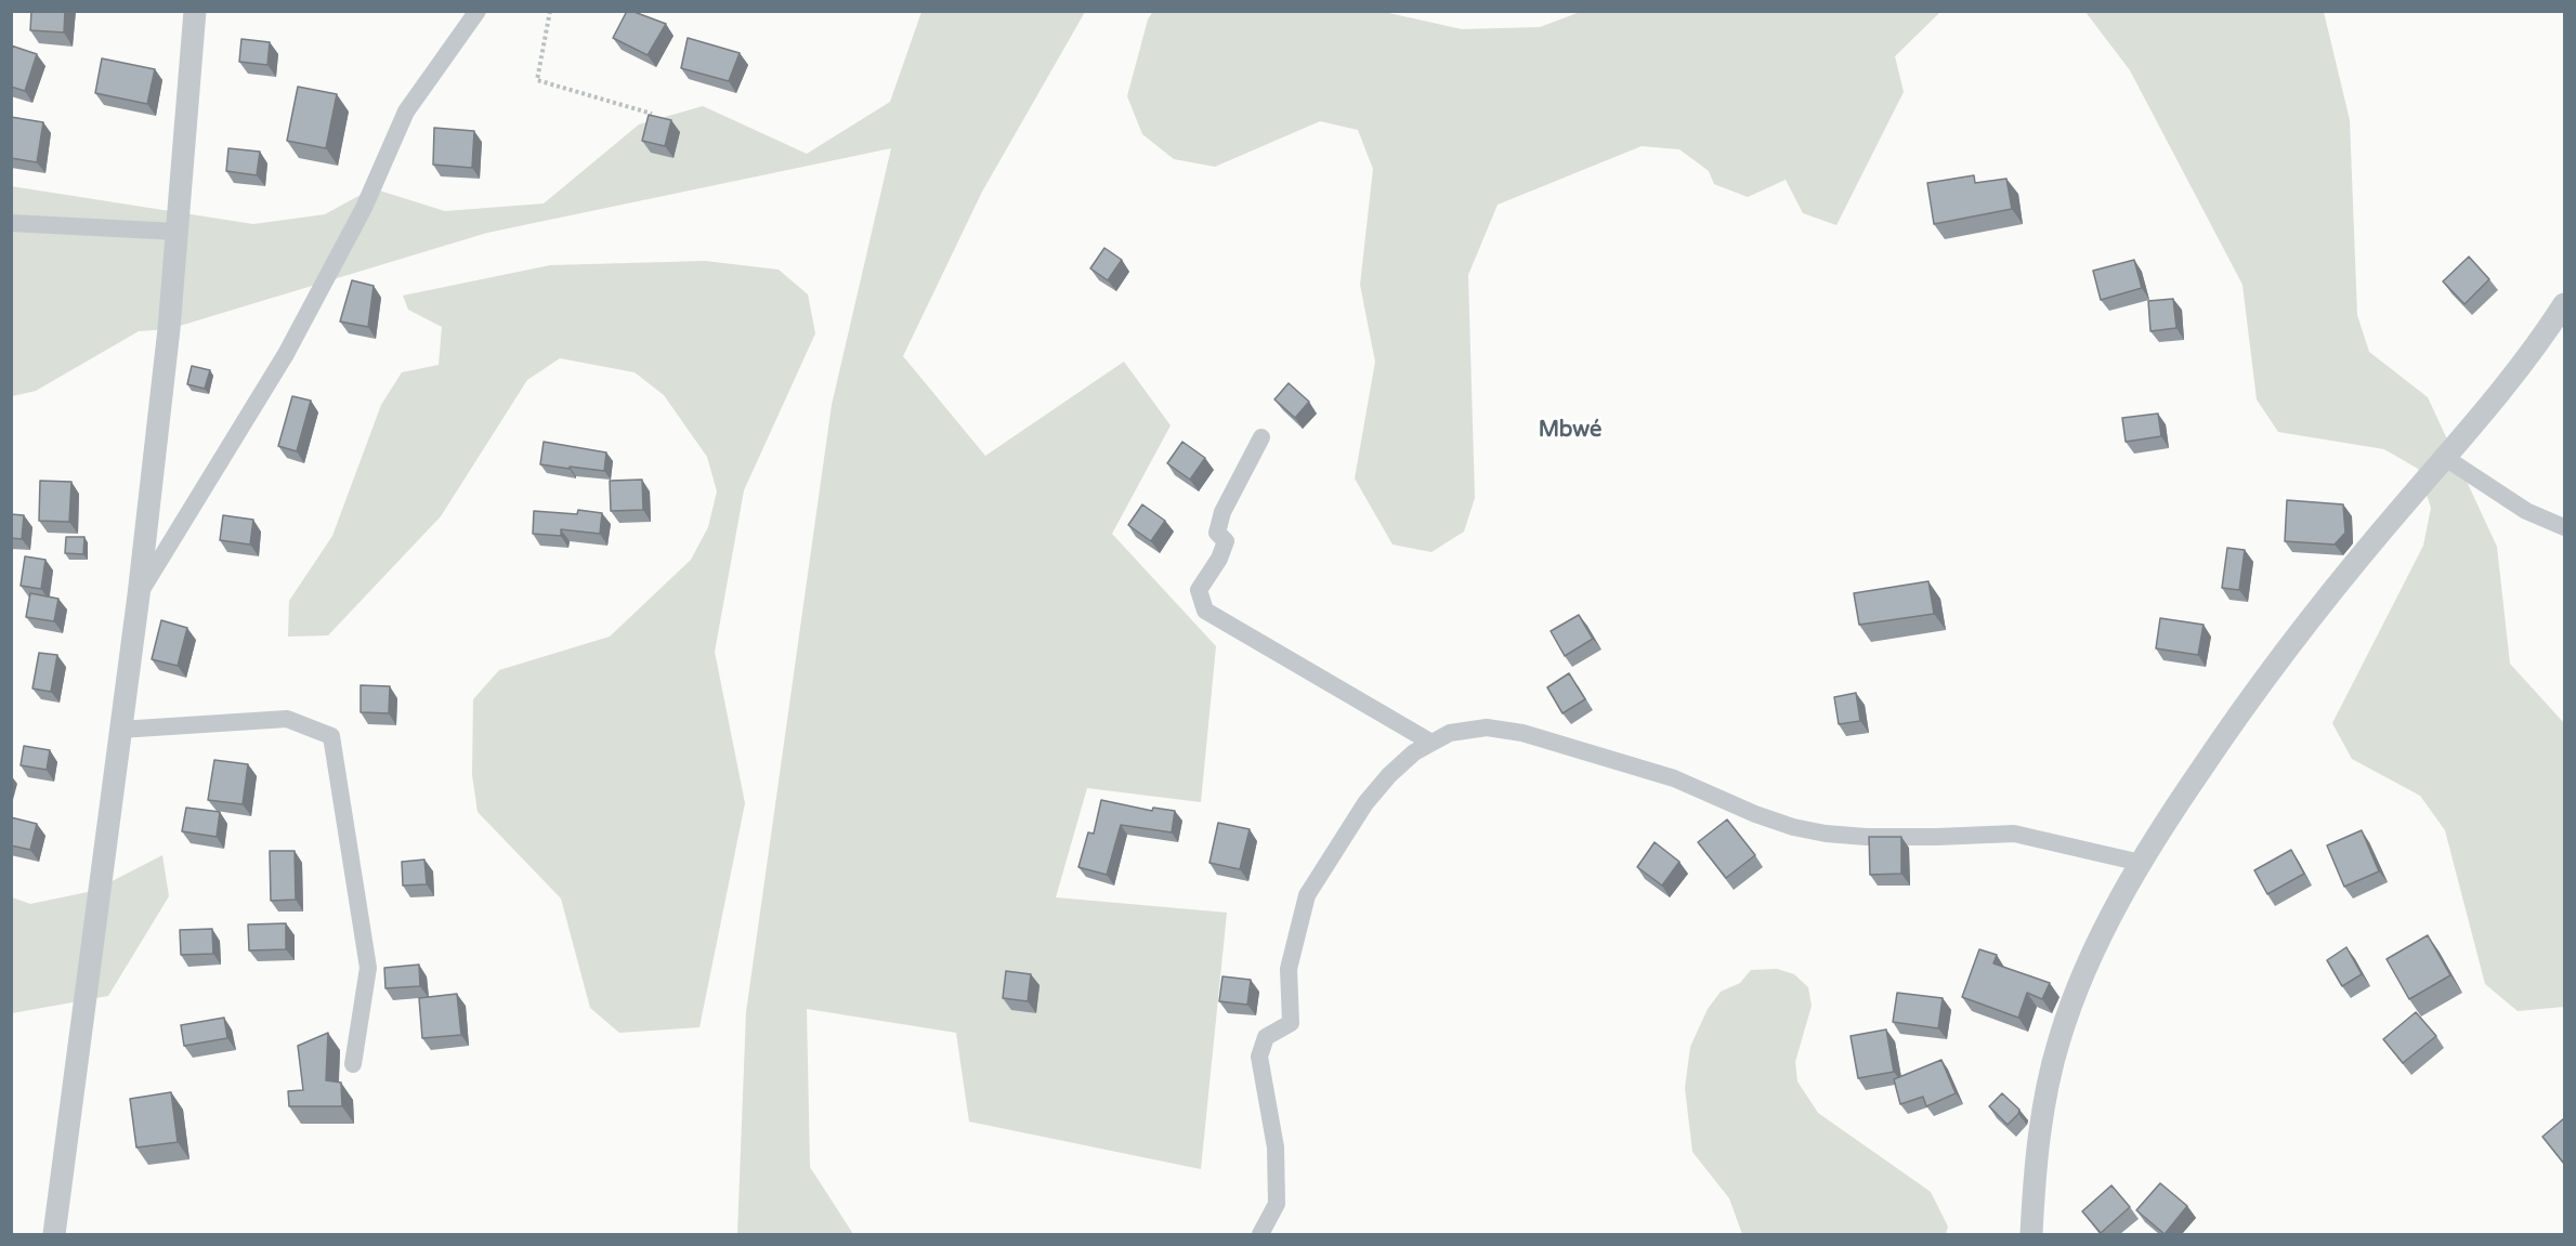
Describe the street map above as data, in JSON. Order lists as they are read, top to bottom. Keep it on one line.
{"districts":["Mbwé"]}
